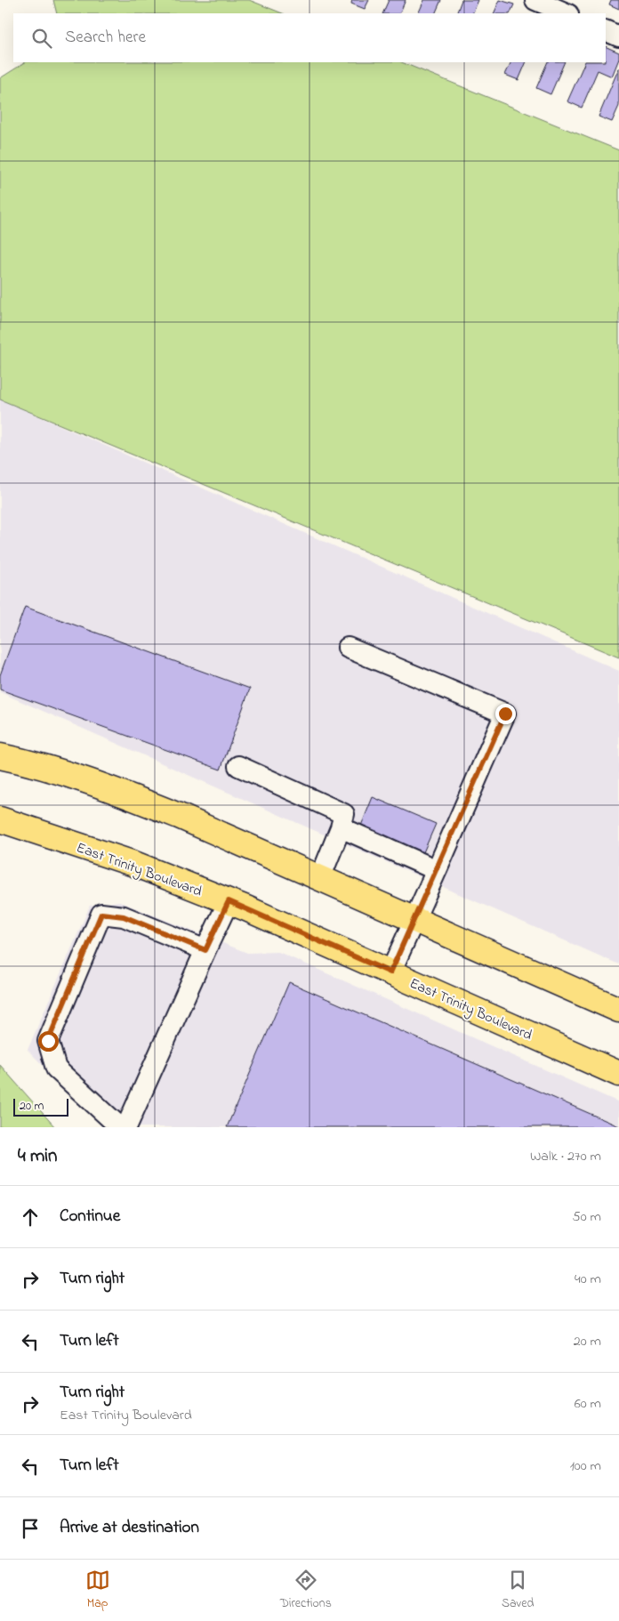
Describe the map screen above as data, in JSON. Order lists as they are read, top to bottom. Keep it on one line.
{"streets":{"main road":["East Trinity Boulevard"]},"scale_bar":"20 m","page":{"search":"Search here","scale":"20 m","heading":["4 min","Walk · 270 m"],"list":[["Continue","50 m"],["Turn right","40 m"],["Turn left","20 m"],["Turn right","East Trinity Boulevard","60 m"],["Turn left","100 m"],"Arrive at destination"],"nav":["Map","Directions","Saved"]}}
